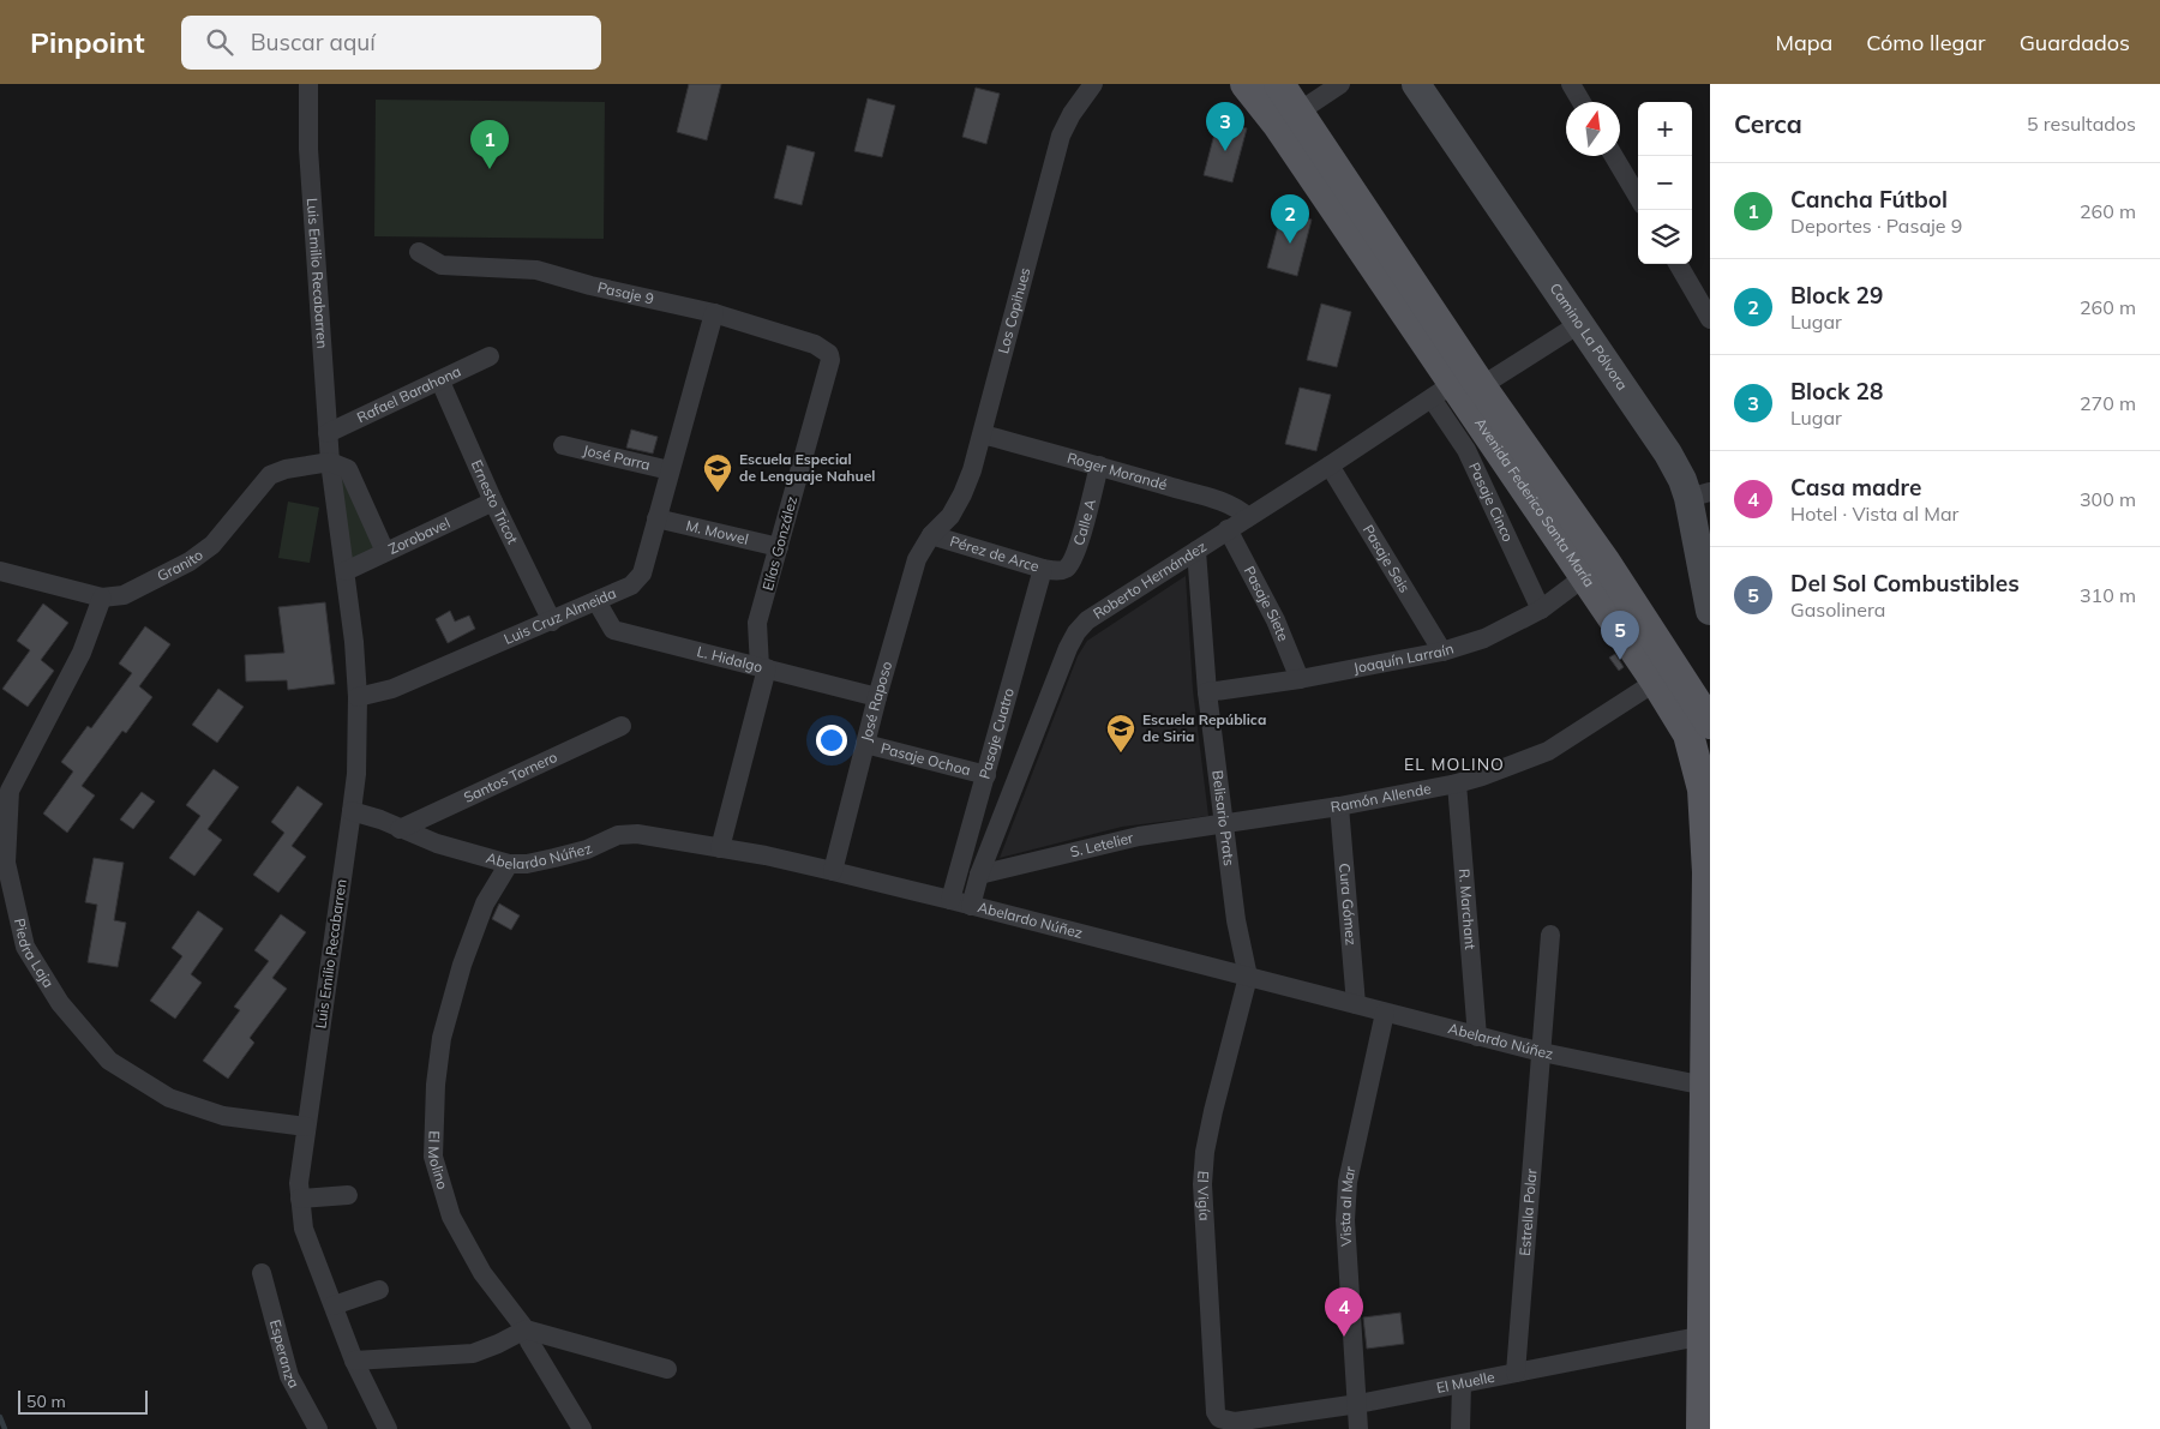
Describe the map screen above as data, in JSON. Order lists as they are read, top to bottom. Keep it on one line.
{"streets":{"main road":["Avenida Federico Santa María"],"street":["Luis Emilio Recabarren","Pasaje 9","Los Copihues","Camino La Pólvora","Rafael Barahona","José Parra","Roger Morandé","Ernesto Tricot","Pasaje Cinco","Calle A","M. Mowel","Zorobavel","Elías González","Pérez de Arce","Pasaje Seis","Granito","Roberto Hernández","Pasaje Siete","Luis Cruz Almeida","L. Hidalgo","Joaquín Larraín","José Raposo","Pasaje Cuatro","Pasaje Ochoa","Santos Tornero","Ramón Allende","Belisario Prats","S. Letelier","Abelardo Núñez","Cura Gómez","R. Marchant","Piedra Laja","El Molino","El Vigía","Vista al Mar","Estrella Polar","Esperanza","El Muelle"]},"crossings":[["Luis Emilio Recabarren","Rafael Barahona"],["Luis Emilio Recabarren","Zorobavel"],["Luis Emilio Recabarren","Granito"],["Luis Emilio Recabarren","Luis Cruz Almeida"],["Luis Emilio Recabarren","Abelardo Núñez"],["Luis Emilio Recabarren","Piedra Laja"],["Pasaje 9","Elías González"],["Pasaje 9","Luis Cruz Almeida"],["Los Copihues","Roger Morandé"],["Los Copihues","Pérez de Arce"],["Los Copihues","José Raposo"],["Camino La Pólvora","Roberto Hernández"],["Rafael Barahona","Ernesto Tricot"],["José Parra","Luis Cruz Almeida"],["Roger Morandé","Calle A"],["Roger Morandé","Roberto Hernández"],["Ernesto Tricot","Zorobavel"],["Ernesto Tricot","Luis Cruz Almeida"],["Pasaje Cinco","Avenida Federico Santa María"],["Pasaje Cinco","Roberto Hernández"],["Pasaje Cinco","Joaquín Larraín"],["Avenida Federico Santa María","Roberto Hernández"],["Avenida Federico Santa María","Joaquín Larraín"],["Avenida Federico Santa María","Ramón Allende"],["Avenida Federico Santa María","Abelardo Núñez"],["Avenida Federico Santa María","El Muelle"],["Calle A","Pérez de Arce"],["Calle A","Pasaje Cuatro"],["M. Mowel","Elías González"],["M. Mowel","Luis Cruz Almeida"],["Elías González","L. Hidalgo"],["Elías González","Abelardo Núñez"],["Pérez de Arce","José Raposo"],["Pérez de Arce","Pasaje Cuatro"],["Pasaje Seis","Roberto Hernández"],["Pasaje Seis","Joaquín Larraín"],["Granito","Piedra Laja"],["Roberto Hernández","Pasaje Siete"],["Roberto Hernández","Belisario Prats"],["Roberto Hernández","S. Letelier"],["Roberto Hernández","Abelardo Núñez"],["Pasaje Siete","Joaquín Larraín"],["Luis Cruz Almeida","L. Hidalgo"],["L. Hidalgo","José Raposo"],["Joaquín Larraín","Belisario Prats"],["José Raposo","Pasaje Ochoa"],["José Raposo","Abelardo Núñez"],["Pasaje Cuatro","Pasaje Ochoa"],["Pasaje Cuatro","Abelardo Núñez"],["Santos Tornero","Abelardo Núñez"],["Ramón Allende","Belisario Prats"],["Ramón Allende","S. Letelier"],["Ramón Allende","Cura Gómez"],["Ramón Allende","R. Marchant"],["Belisario Prats","S. Letelier"],["Belisario Prats","Abelardo Núñez"],["Belisario Prats","El Vigía"],["Abelardo Núñez","Cura Gómez"],["Abelardo Núñez","R. Marchant"],["Abelardo Núñez","El Molino"],["Abelardo Núñez","El Vigía"],["Abelardo Núñez","Vista al Mar"],["Abelardo Núñez","Estrella Polar"],["El Vigía","El Muelle"],["Vista al Mar","El Muelle"],["Estrella Polar","El Muelle"]],"districts":["EL MOLINO"],"places":{"school or university":["Escuela Especial de Lenguaje Nahuel","Escuela República de Siria"]},"scale_bar":"50 m","north":"top","page":{"header":"Pinpoint","search":"Buscar aquí","nav":["Mapa","Cómo llegar","Guardados"],"heading":["Cerca","5 resultados"],"map_buttons":["+","−"],"pins":["3","1","2","5","4"],"list":[{"mark":"1","name":"Cancha Fútbol","note":"Deportes · Pasaje 9","value":"260 m"},{"mark":"2","name":"Block 29","note":"Lugar","value":"260 m"},{"mark":"3","name":"Block 28","note":"Lugar","value":"270 m"},{"mark":"4","name":"Casa madre","note":"Hotel · Vista al Mar","value":"300 m"},{"mark":"5","name":"Del Sol Combustibles","note":"Gasolinera","value":"310 m"}],"scale":"50 m"}}
